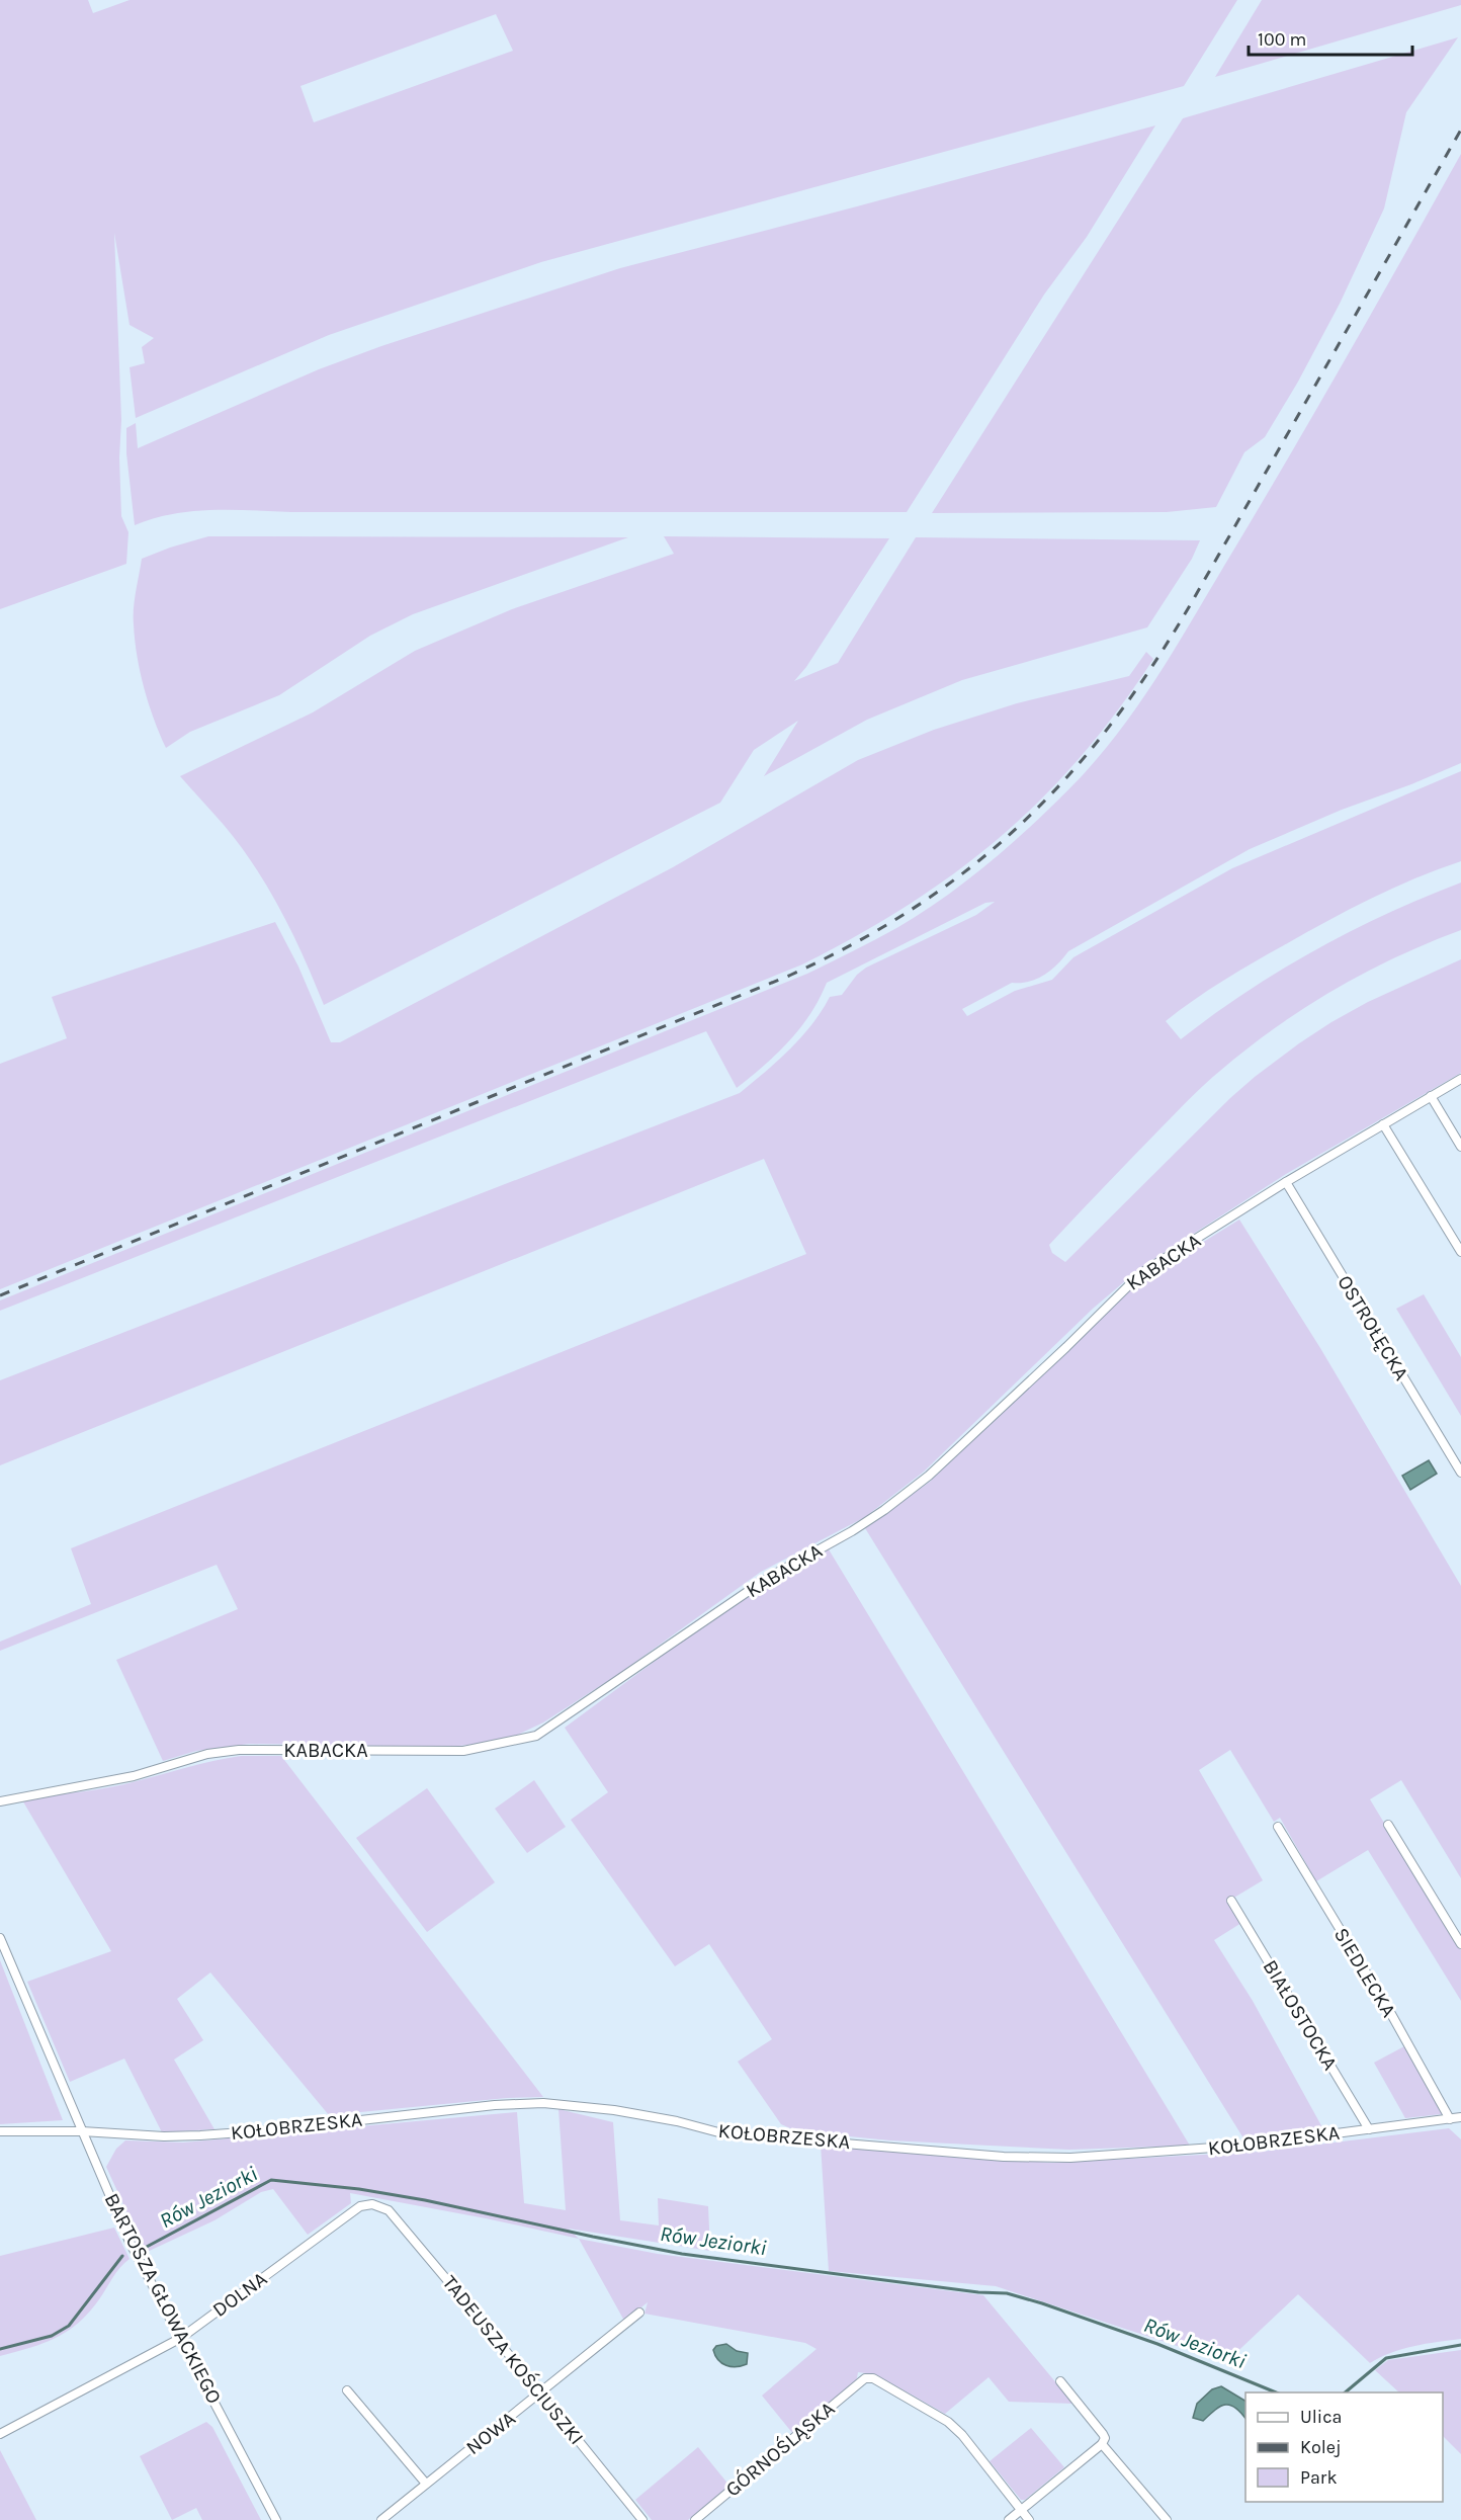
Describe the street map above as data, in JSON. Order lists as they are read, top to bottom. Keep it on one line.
{"streets":{"street":["KABACKA","OSTROŁĘCKA","SIEDLECKA","BIAŁOSTOCKA","KOŁOBRZESKA","DOLNA","BARTOSZA GŁOWACKIEGO","TADEUSZA KOŚCIUSZKI","NOWA","GÓRNOŚLĄSKA"]},"crossings":[["KABACKA","OSTROŁĘCKA"],["SIEDLECKA","KOŁOBRZESKA"],["BIAŁOSTOCKA","KOŁOBRZESKA"],["KOŁOBRZESKA","BARTOSZA GŁOWACKIEGO"],["DOLNA","BARTOSZA GŁOWACKIEGO"],["DOLNA","TADEUSZA KOŚCIUSZKI"],["TADEUSZA KOŚCIUSZKI","NOWA"]],"water":["Rów Jeziorki"],"legend":["Ulica","Kolej","Park"],"scale_bar":"100 m"}
